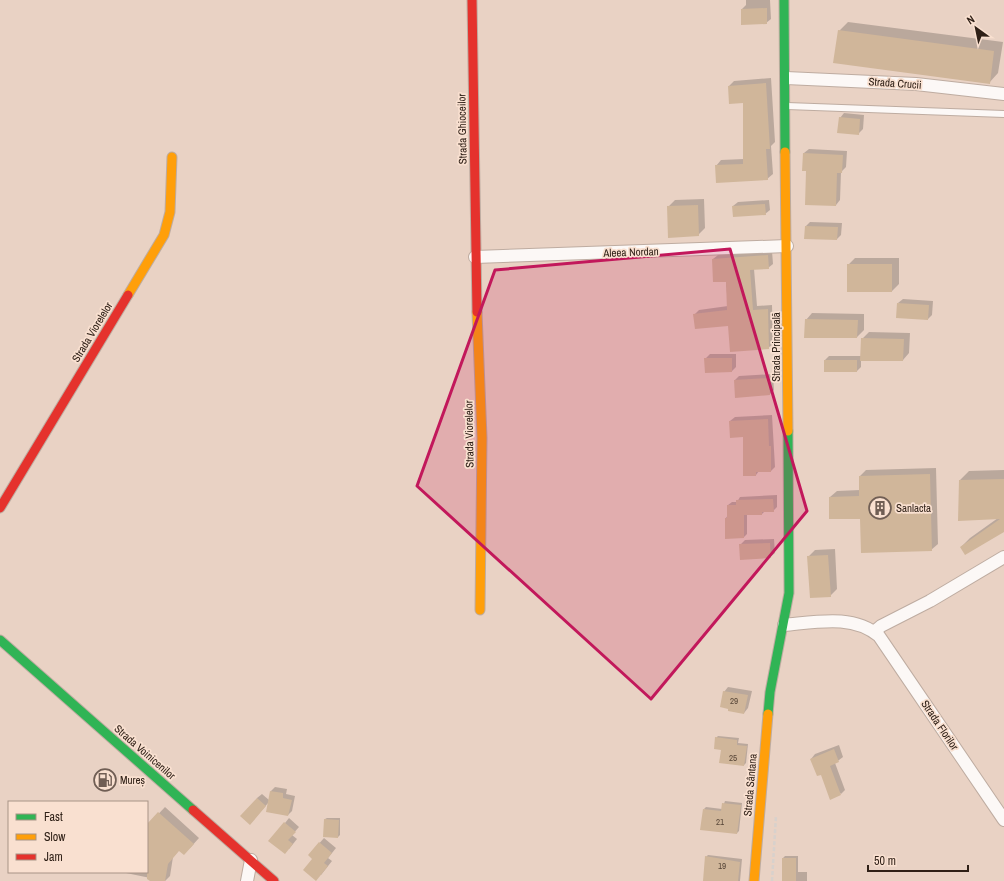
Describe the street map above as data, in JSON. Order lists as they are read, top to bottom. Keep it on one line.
{"streets":{"street":["Strada Crucii","Strada Ghioceilor","Aleea Nordan","Strada Viorelelor","Strada Principală","Strada Florilor","Strada Voinicenilor","Strada Sântana"]},"crossings":[["Strada Crucii","Strada Principală"],["Strada Ghioceilor","Aleea Nordan"],["Strada Ghioceilor","Strada Viorelelor"],["Aleea Nordan","Strada Viorelelor"],["Aleea Nordan","Strada Principală"],["Strada Principală","Strada Florilor"],["Strada Principală","Strada Sântana"]],"places":{"building":["Sanlacta"],"fuel station":["Mureș"]},"house_numbers":["29","25","21","19"],"legend":["Fast","Slow","Jam"],"scale_bar":"50 m","north":"top left"}
